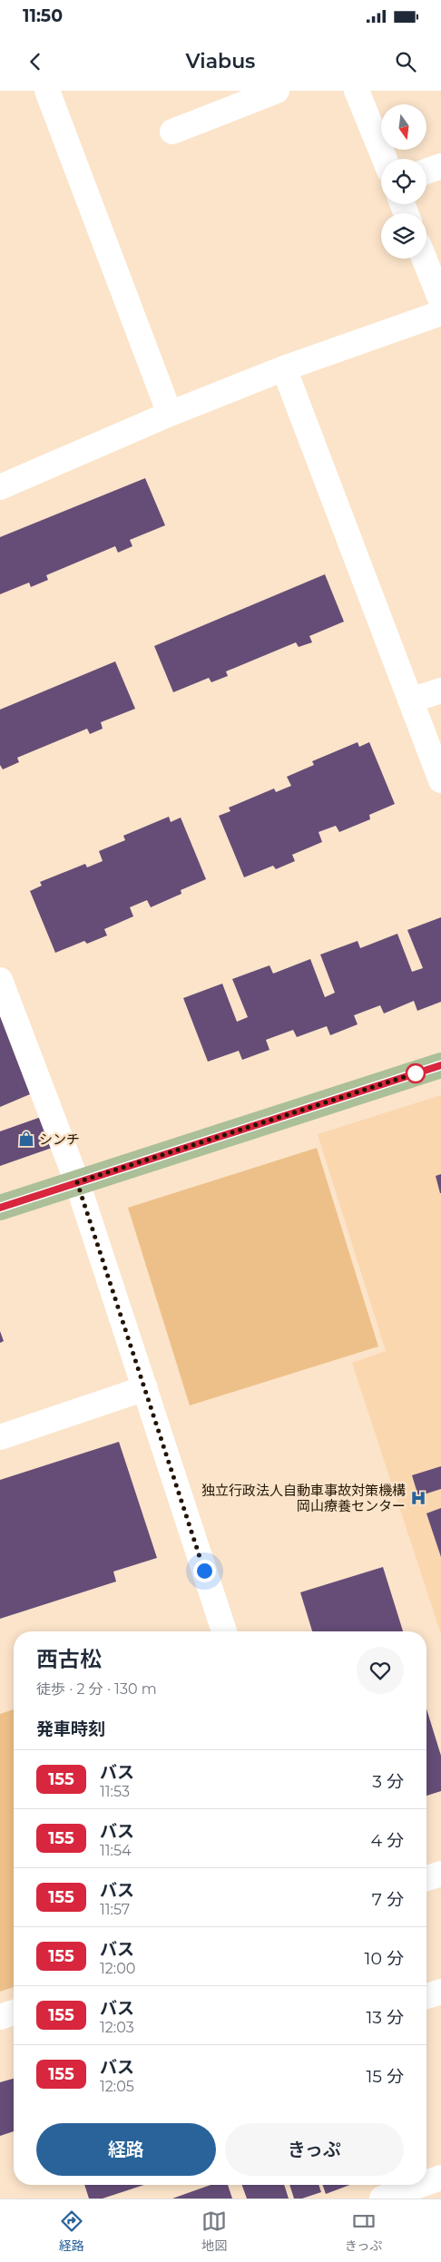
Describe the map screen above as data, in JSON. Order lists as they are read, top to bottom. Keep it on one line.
{"places":{"shop":["シンチ"],"hospital":["独立行政法人自動車事故対策機構 岡山療養センター"]},"lines":["bus line 155"],"north":"bottom","page":{"status":"11:50","header":"Viabus","heading":[["西古松","徒歩 · 2 分 · 130 m"],"発車時刻"],"list":[{"mark":"155","name":"バス","note":"11:53","value":"3 分"},{"mark":"155","name":"バス","note":"11:54","value":"4 分"},{"mark":"155","name":"バス","note":"11:57","value":"7 分"},{"mark":"155","name":"バス","note":"12:00","value":"10 分"},{"mark":"155","name":"バス","note":"12:03","value":"13 分"},{"mark":"155","name":"バス","note":"12:05","value":"15 分"}],"buttons":["経路","きっぷ"],"tabs":["経路","地図","きっぷ"]}}
